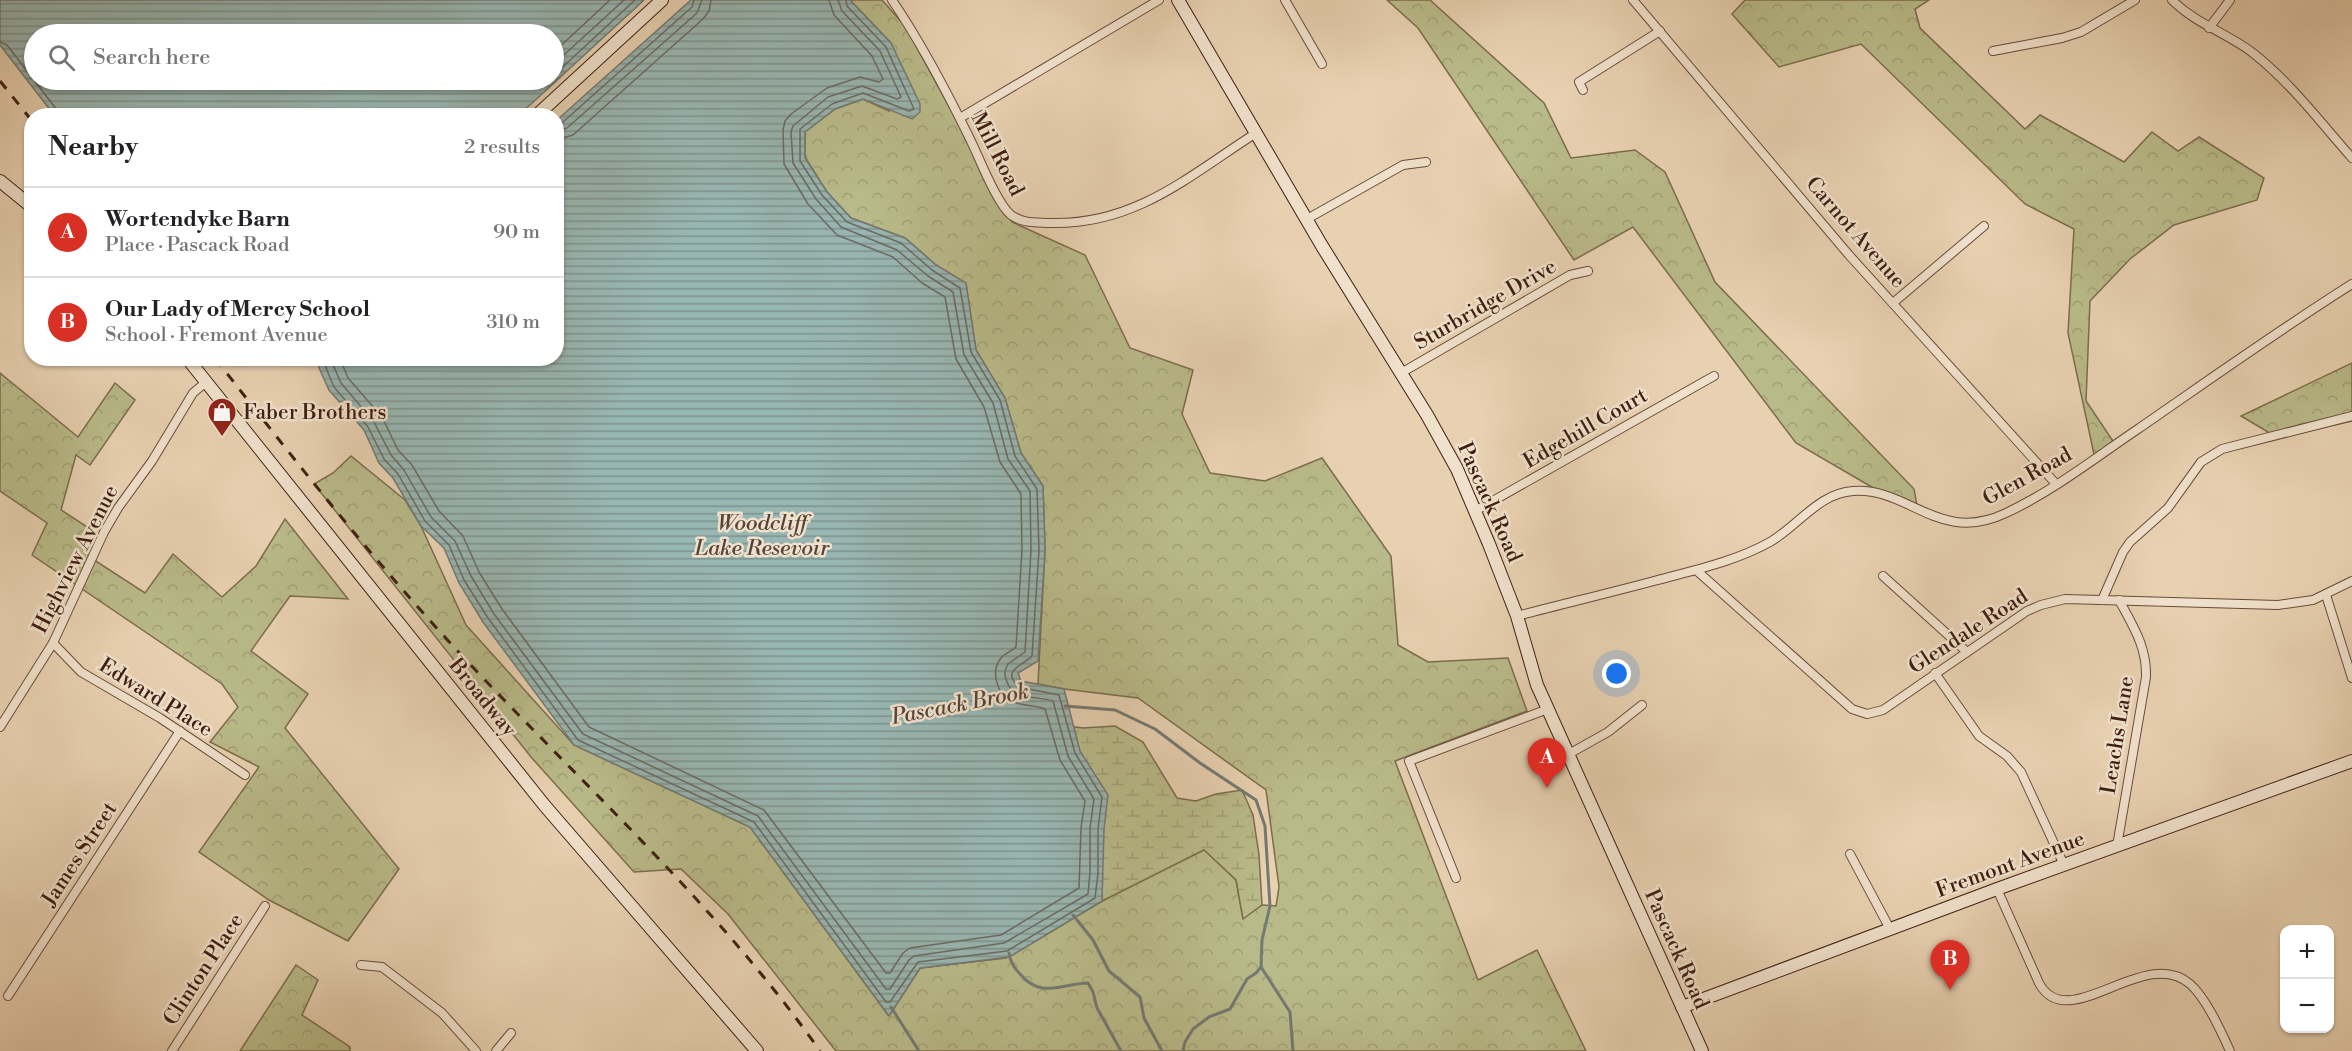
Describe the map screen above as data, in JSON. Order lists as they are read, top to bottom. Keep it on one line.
{"streets":{"street":["Mill Road","Carnot Avenue","Sturbridge Drive","Edgehill Court","Glen Road","Pascack Road","Highview Avenue","Glendale Road","Edward Place","Broadway","Leachs Lane","James Street","Fremont Avenue","Clinton Place"]},"crossings":[["Mill Road","Pascack Road"],["Carnot Avenue","Glen Road"],["Sturbridge Drive","Pascack Road"],["Edgehill Court","Pascack Road"],["Glen Road","Pascack Road"],["Glen Road","Glendale Road"],["Pascack Road","Fremont Avenue"],["Highview Avenue","Edward Place"],["Highview Avenue","Broadway"],["Glendale Road","Leachs Lane"],["Edward Place","James Street"],["Leachs Lane","Fremont Avenue"]],"water":["Woodcliff Lake Resevoir","Pascack Brook"],"places":{"shop":["Faber Brothers"]},"page":{"search":"Search here","heading":["Nearby","2 results"],"list":[{"mark":"A","name":"Wortendyke Barn","note":"Place · Pascack Road","value":"90 m"},{"mark":"B","name":"Our Lady of Mercy School","note":"School · Fremont Avenue","value":"310 m"}],"pins":["A","B"],"map_buttons":["+","−"]}}
